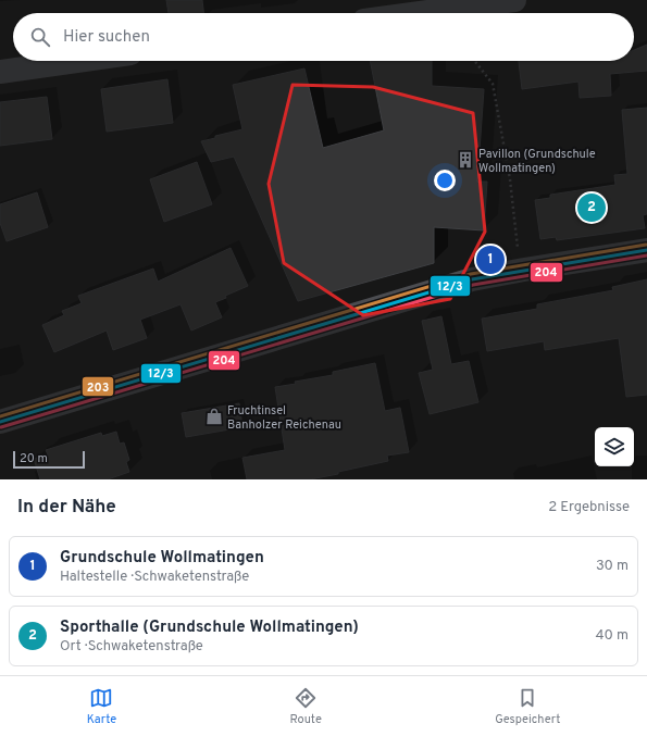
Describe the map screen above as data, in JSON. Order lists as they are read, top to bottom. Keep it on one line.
{"places":{"building":["Pavillon (Grundschule Wollmatingen)"],"shop":["Fruchtinsel Banholzer Reichenau"]},"lines":["transit line 203","transit line 12/3","transit line 204"],"scale_bar":"20 m","page":{"search":"Hier suchen","pins":["2","1"],"scale":"20 m","heading":["In der Nähe","2 Ergebnisse"],"list":[{"mark":"1","name":"Grundschule Wollmatingen","note":"Haltestelle · Schwaketenstraße","value":"30 m"},{"mark":"2","name":"Sporthalle (Grundschule Wollmatingen)","note":"Ort · Schwaketenstraße","value":"40 m"}],"nav":["Karte","Route","Gespeichert"]}}
